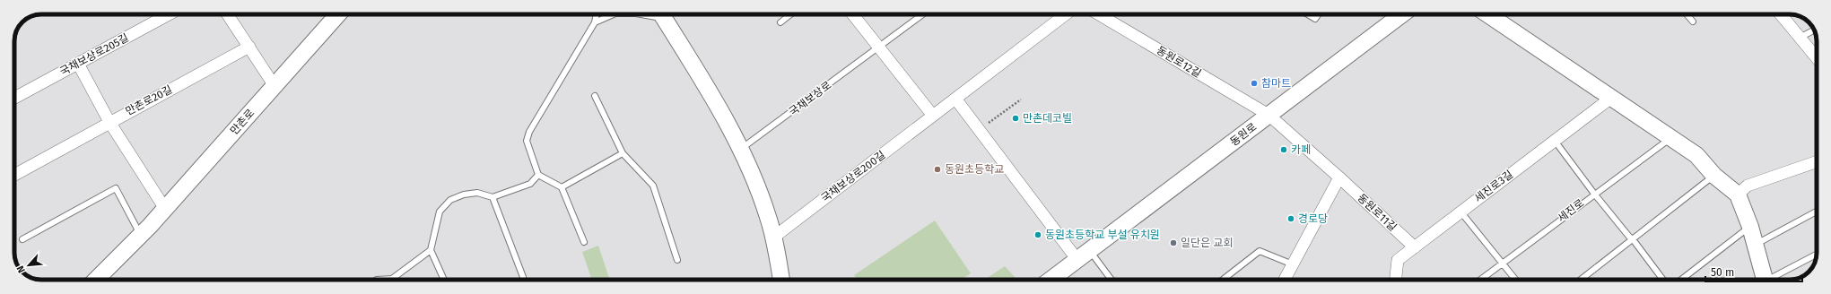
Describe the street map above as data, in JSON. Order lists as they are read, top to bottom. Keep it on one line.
{"streets":{"main road":["만촌로","동원로"],"street":["국채보상로205길","동원로12길","만촌로20길","국채보상로200길","세진로3길","동원로11길"],"lane":["국채보상로","세진로"]},"crossings":[["동원로12길","동원로"],["동원로12길","동원로11길"],["동원로","동원로11길"],["세진로3길","동원로11길"]],"places":["참마트","만촌데코빌","카페","동원초등학교","경로당","동원초등학교 부설 유치원","일단은 교회"],"scale_bar":"50 m","north":"bottom left"}
